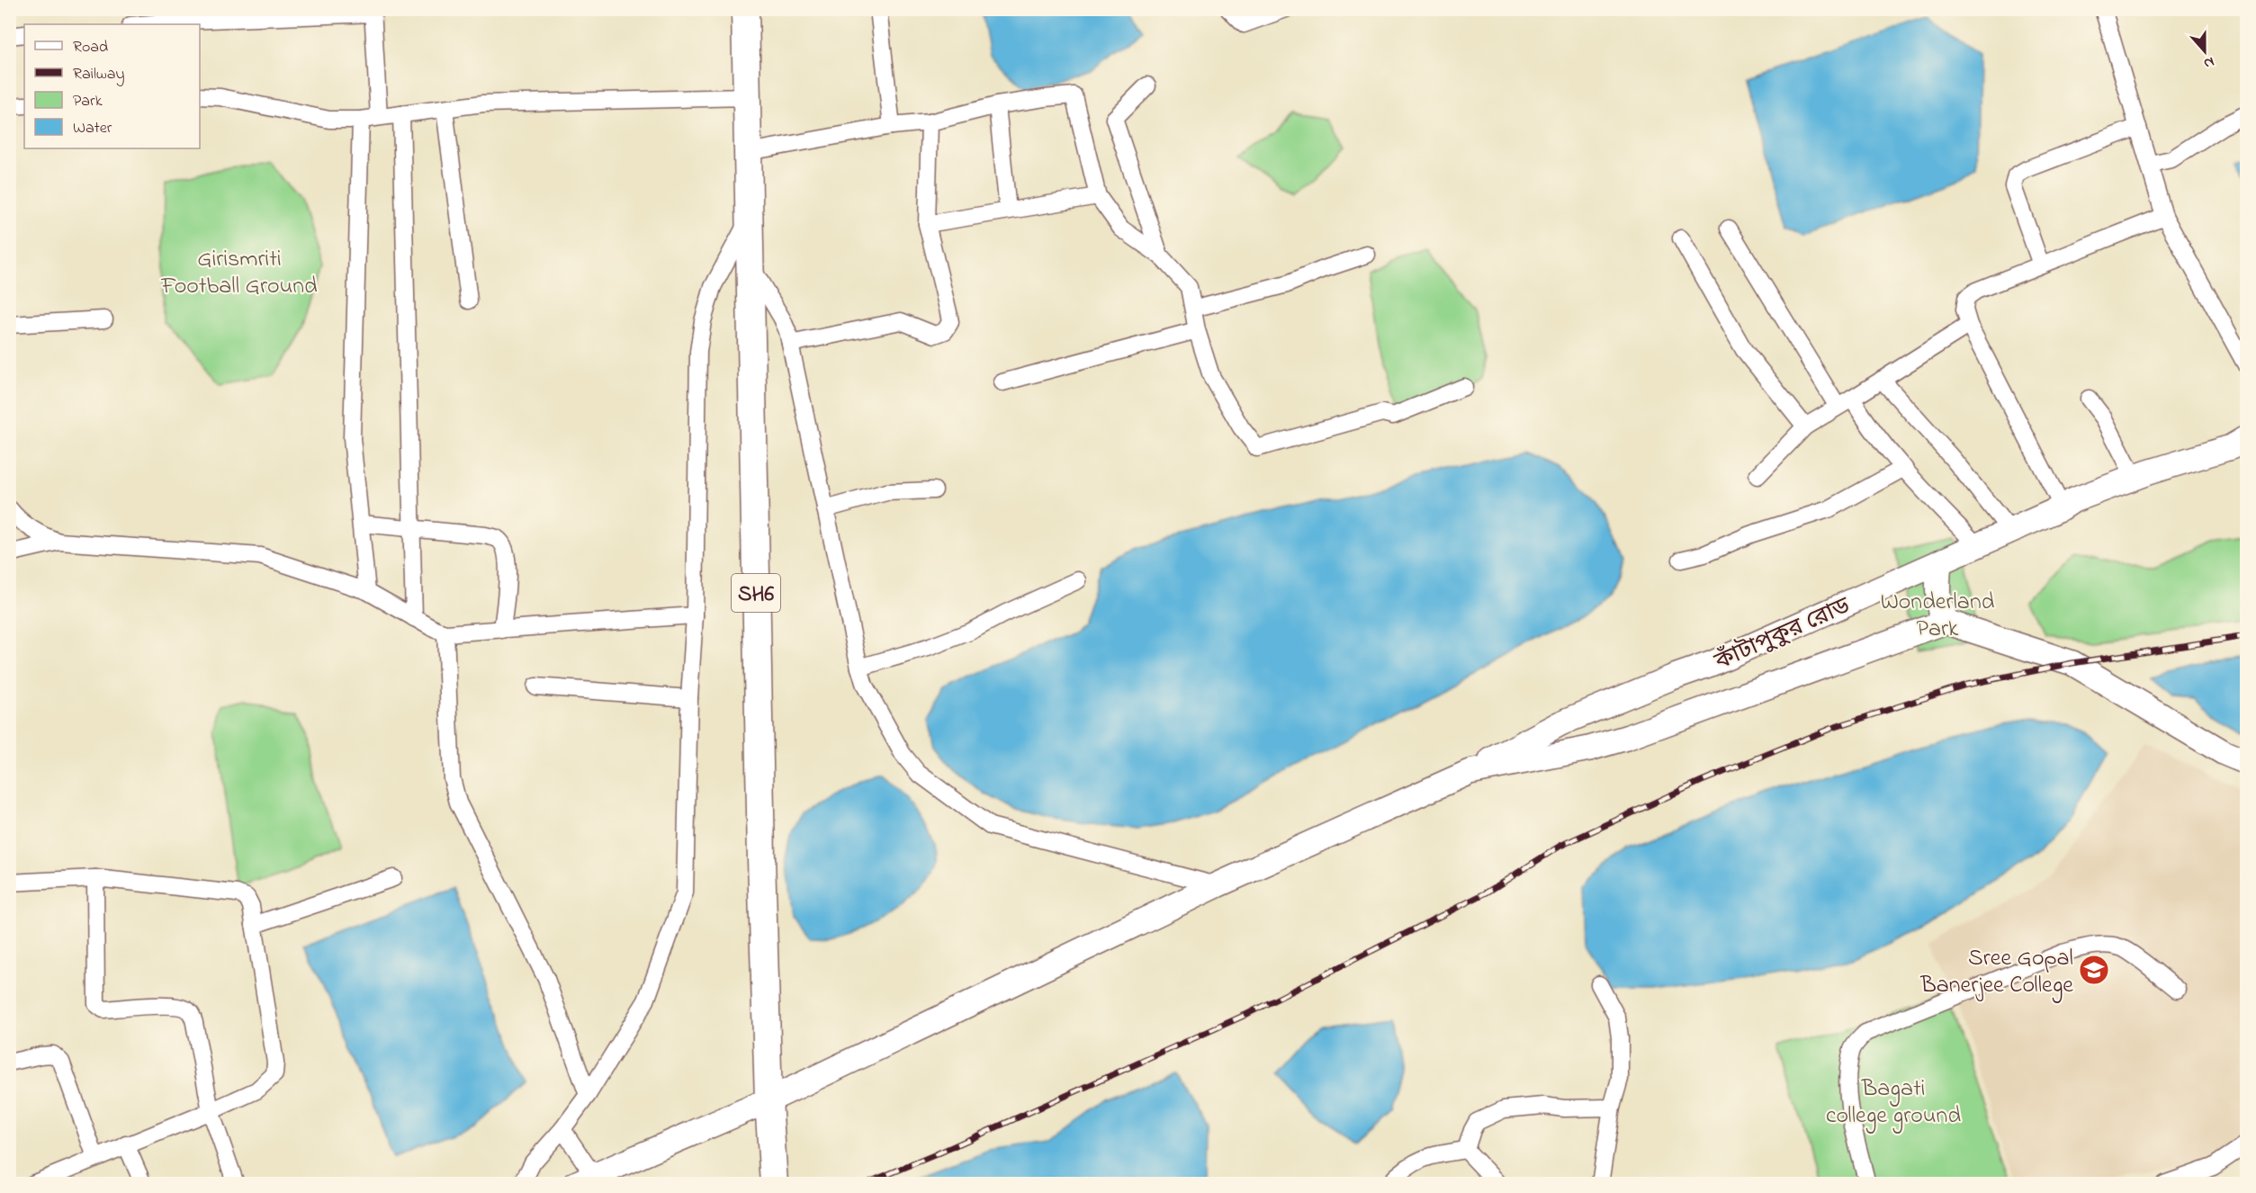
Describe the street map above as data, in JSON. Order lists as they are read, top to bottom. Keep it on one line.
{"streets":{"main road":["SH6","কাঁটাপুকুর রোড"]},"parks":["Girismriti Football Ground","Wonderland Park","Bagati college ground"],"places":{"school or university":["Sree Gopal Banerjee College"]},"legend":["Road","Railway","Park","Water"],"north":"bottom"}
